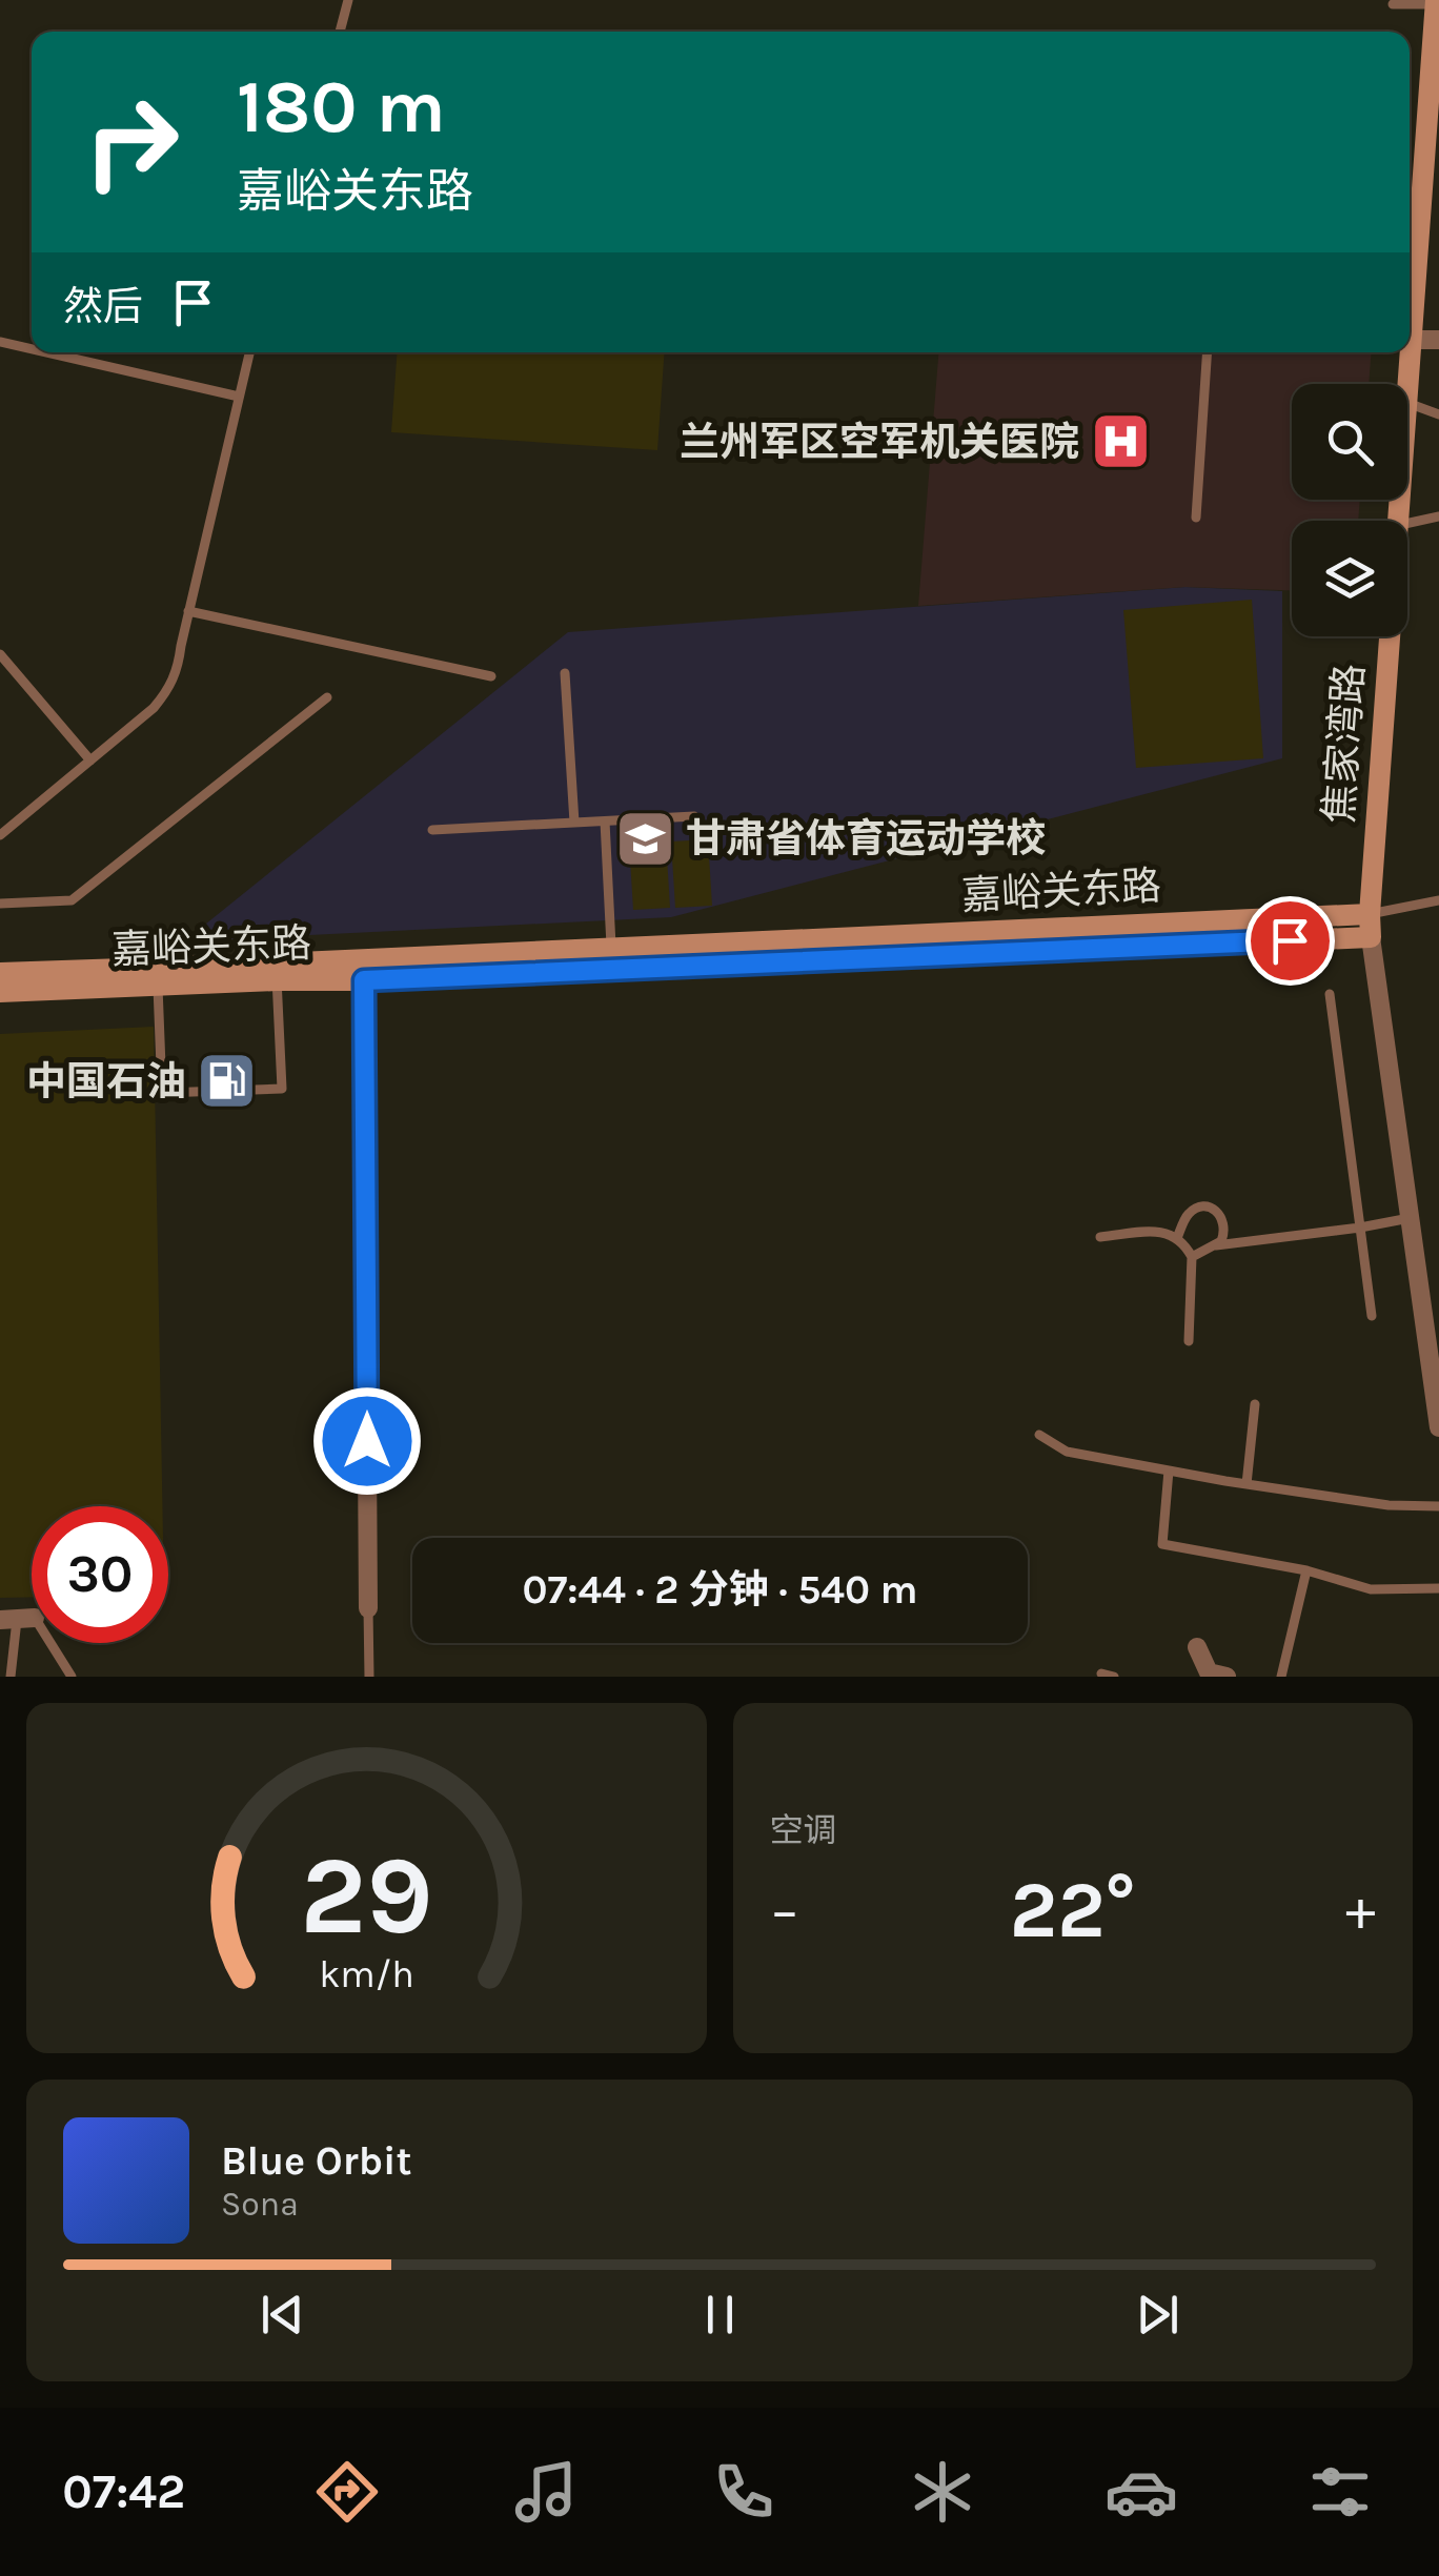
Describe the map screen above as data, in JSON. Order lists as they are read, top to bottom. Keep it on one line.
{"streets":{"main road":["焦家湾路","嘉峪关东路"]},"crossings":[["焦家湾路","嘉峪关东路"]],"places":{"hospital":["兰州军区空军机关医院"],"school or university":["甘肃省体育运动学校"],"fuel station":["中国石油"]},"page":{"turn":["180 m","嘉峪关东路"],"then":"然后","limit":"30","trip":"07:44 · 2 分钟 · 540 m","tile":"空调","heat":["−","22°","+"],"song":["Blue Orbit","Sona"],"tabs":"07:42","gauge":["29","km/h"]}}
